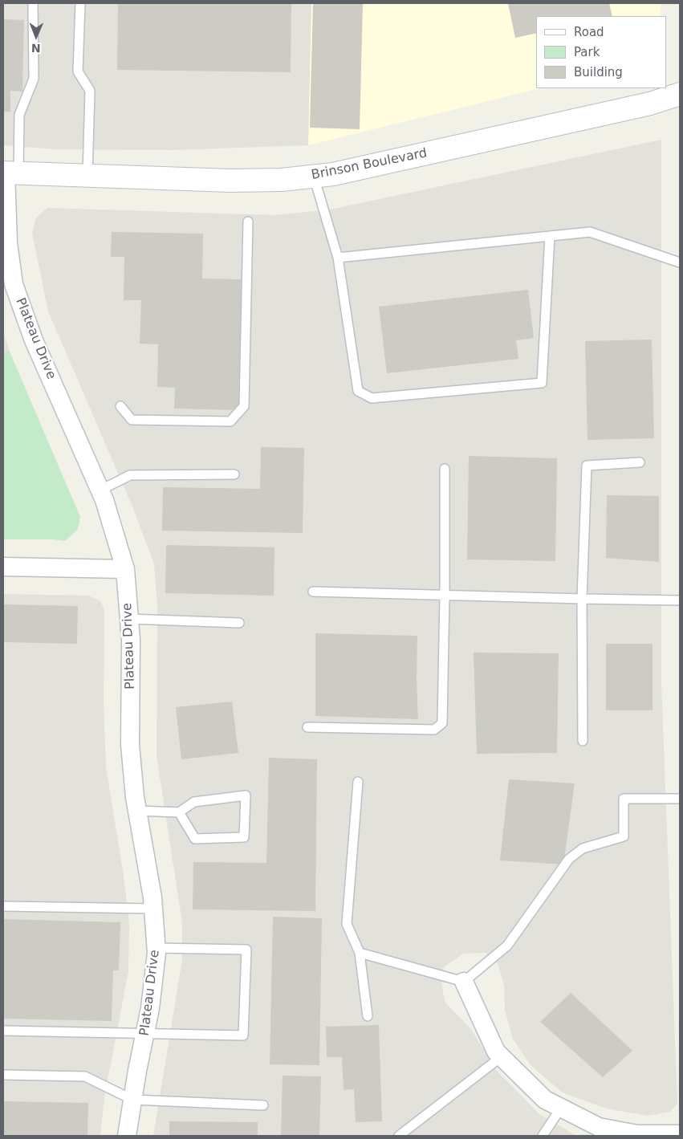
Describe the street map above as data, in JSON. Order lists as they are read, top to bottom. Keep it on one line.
{"streets":{"street":["Brinson Boulevard","Plateau Drive"]},"crossings":[["Brinson Boulevard","Plateau Drive"]],"legend":["Road","Park","Building"],"north":"bottom"}
